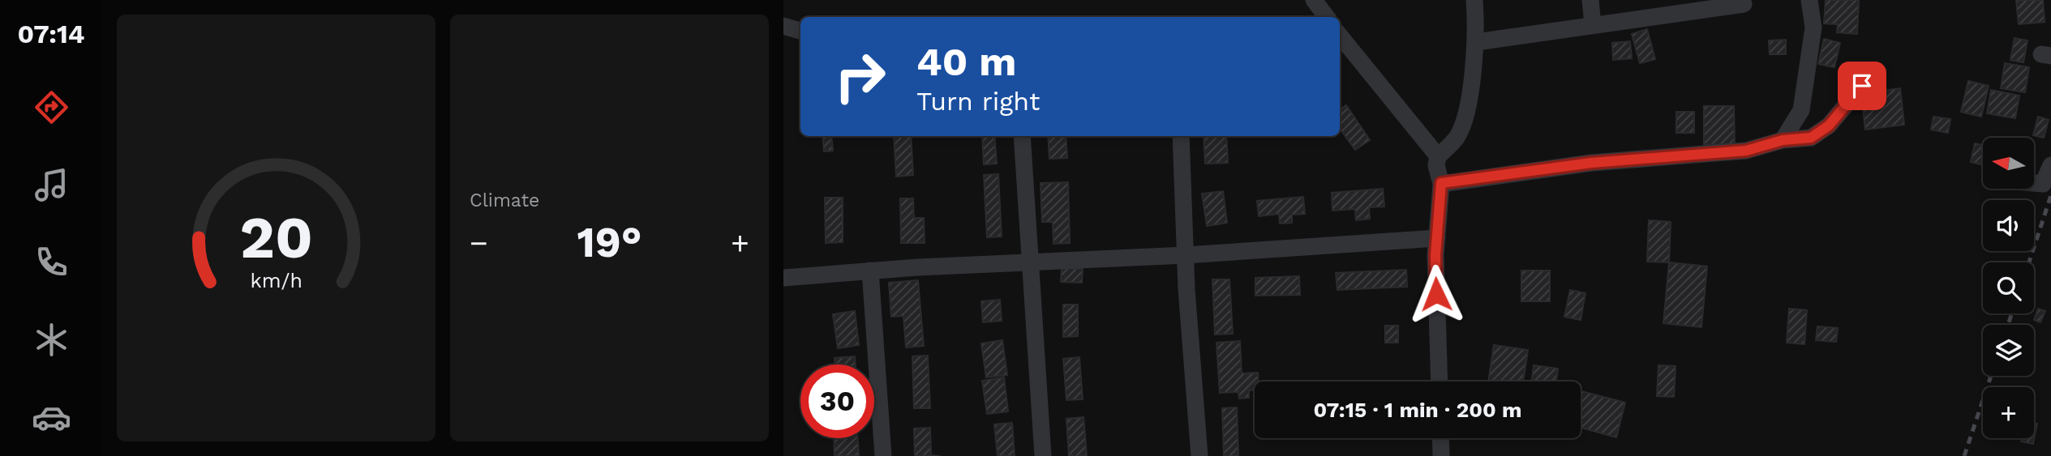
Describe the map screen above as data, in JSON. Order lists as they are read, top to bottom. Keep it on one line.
{"north":"left","page":{"tabs":"07:14","tile":"Climate","turn":["40 m","Turn right"],"map_buttons":"+","heat":["−","19°","+"],"limit":"30","trip":"07:15 · 1 min · 200 m","gauge":["20","km/h"]}}
